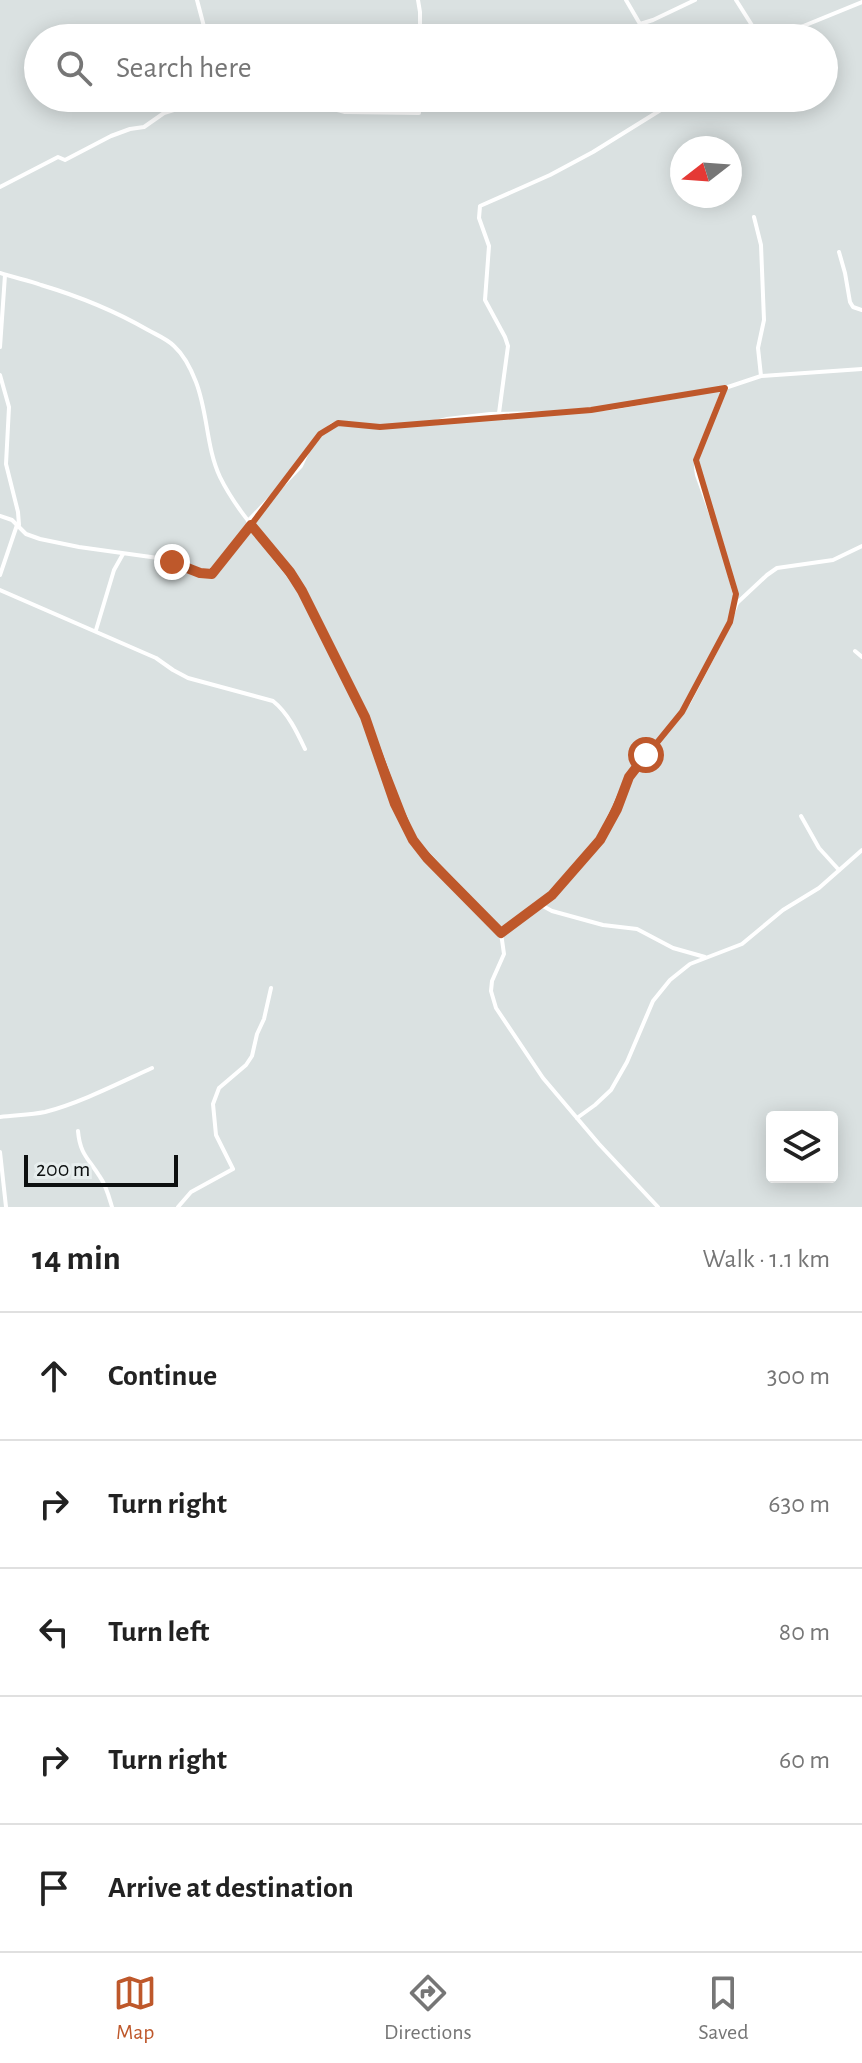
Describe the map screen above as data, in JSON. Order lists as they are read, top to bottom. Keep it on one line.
{"scale_bar":"200 m","north":"left","page":{"search":"Search here","scale":"200 m","heading":["14 min","Walk · 1.1 km"],"list":[["Continue","300 m"],["Turn right","630 m"],["Turn left","80 m"],["Turn right","60 m"],"Arrive at destination"],"nav":["Map","Directions","Saved"]}}
